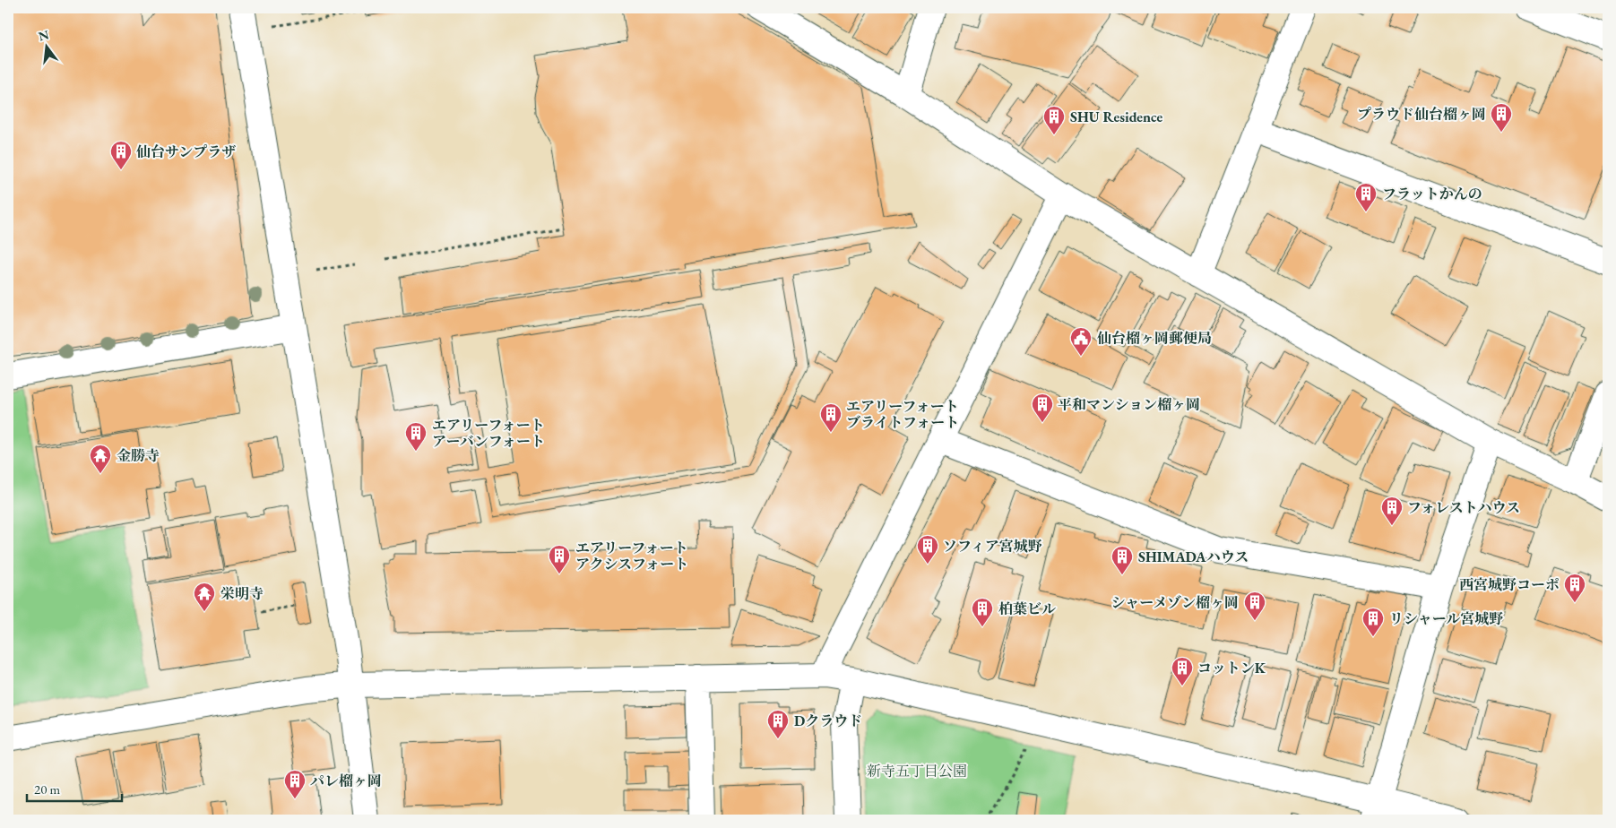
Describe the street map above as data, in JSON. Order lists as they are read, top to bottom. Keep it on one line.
{"parks":["新寺五丁目公園"],"places":{"building":["プラウド仙台榴ヶ岡","SHU Residence","仙台サンプラザ","フラットかんの","平和マンション榴ヶ岡","エアリーフォート ブライトフォート","エアリーフォート アーバンフォート","フォレストハウス","ソフィア宮城野","エアリーフォート アクシスフォート","SHIMADAハウス","西宮城野コーポ","シャーメゾン榴ヶ岡","柏葉ビル","リシャール宮城野","コットンK","Dクラウド","パレ榴ヶ岡"],"public building":["仙台榴ヶ岡郵便局"],"temple":["金勝寺","栄明寺"]},"scale_bar":"20 m","north":"top"}
